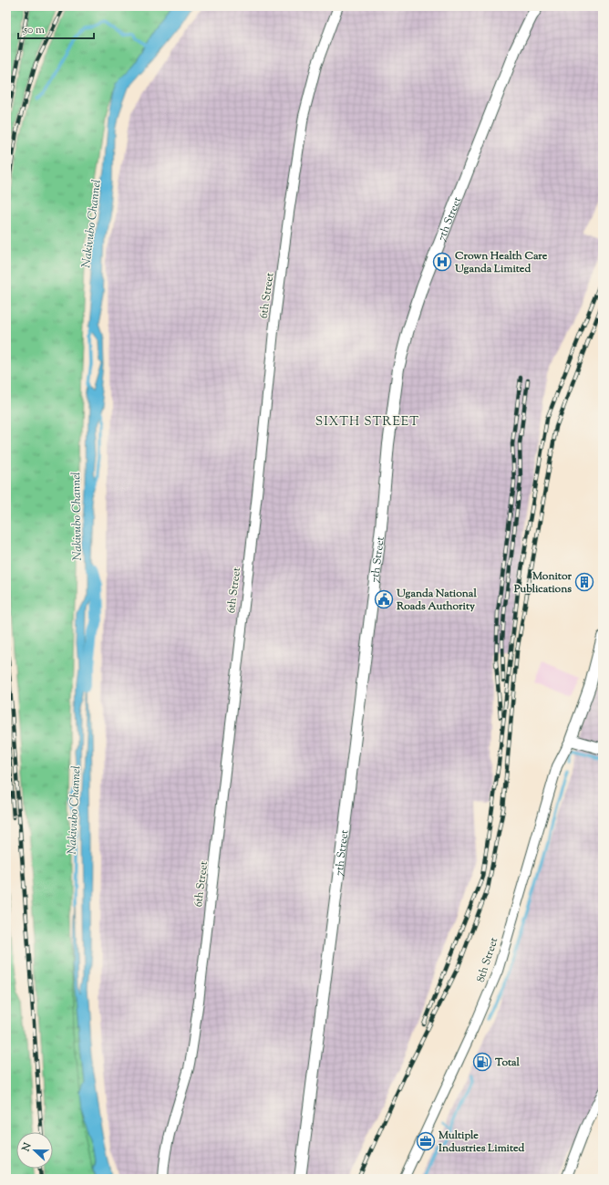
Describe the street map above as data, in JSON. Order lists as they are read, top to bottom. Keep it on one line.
{"streets":{"street":["7th Street","6th Street","8th Street"]},"districts":["SIXTH STREET"],"water":["Nakivubo Channel"],"places":{"hospital":["Crown Health Care Uganda Limited"],"building":["Monitor Publications"],"public building":["Uganda National Roads Authority"],"fuel station":["Total"],"office":["Multiple Industries Limited"]},"scale_bar":"50 m","north":"left"}
